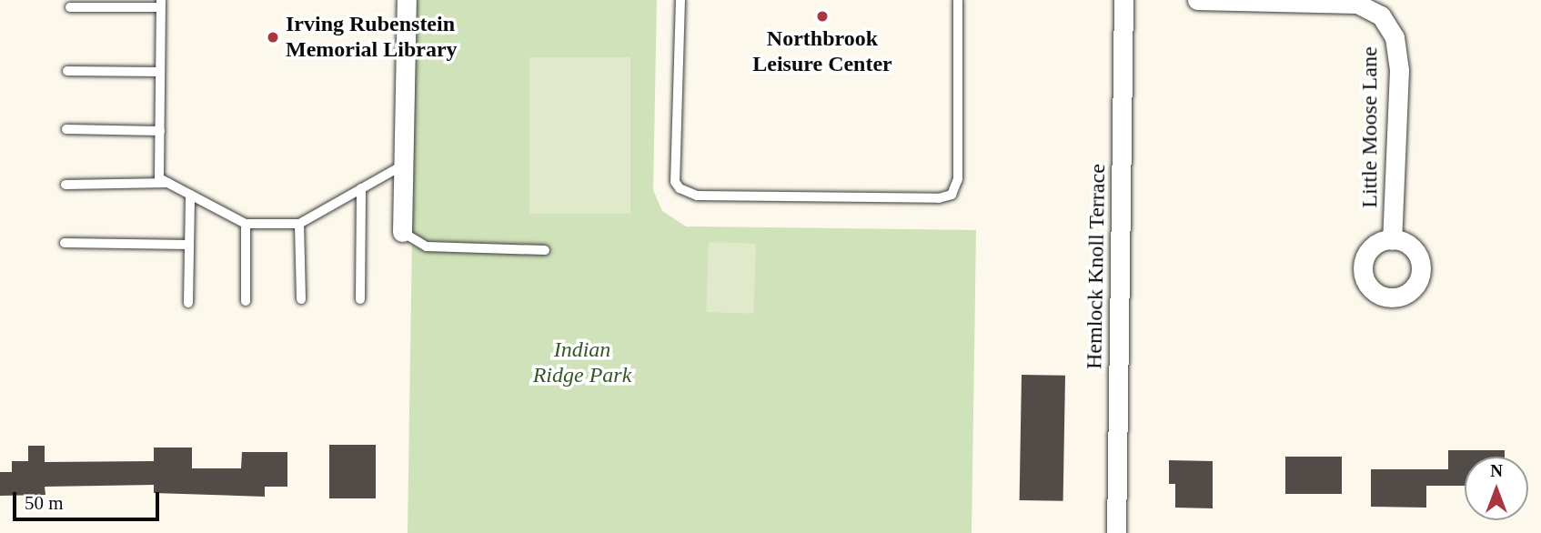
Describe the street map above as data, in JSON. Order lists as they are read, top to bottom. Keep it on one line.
{"streets":{"street":["Little Moose Lane","Hemlock Knoll Terrace"]},"parks":["Indian Ridge Park"],"places":["Northbrook Leisure Center","Irving Rubenstein Memorial Library"],"scale_bar":"50 m","north":"top"}
